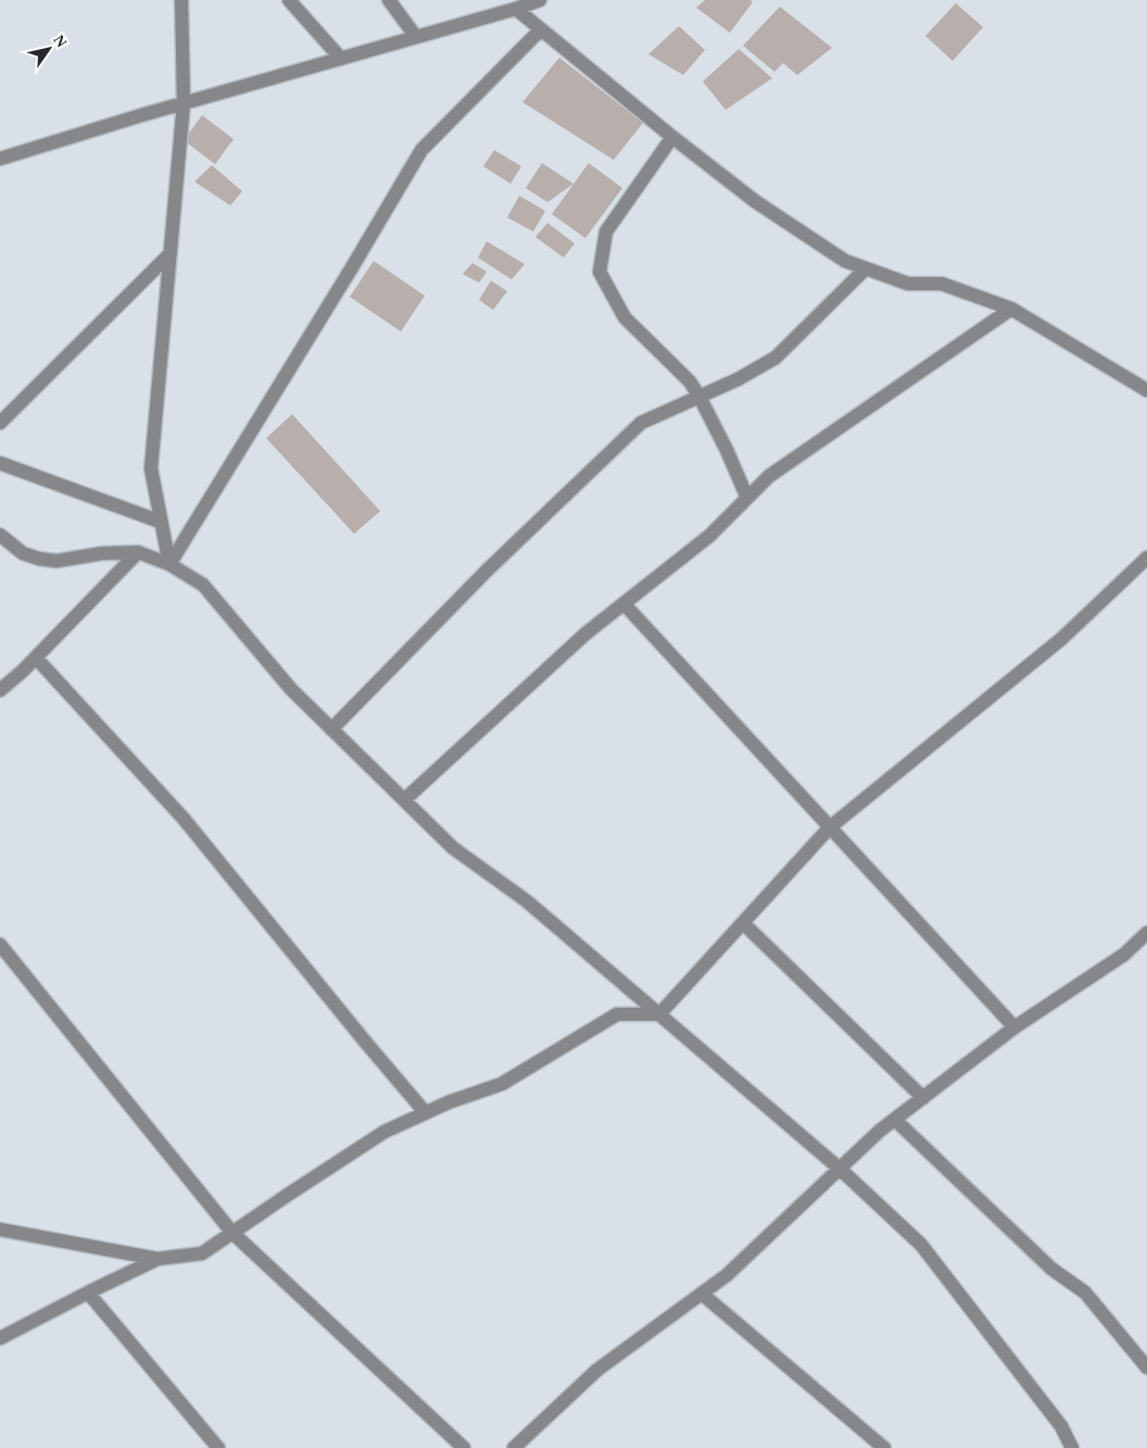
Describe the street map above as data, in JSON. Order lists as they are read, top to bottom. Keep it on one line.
{"north":"top right"}
